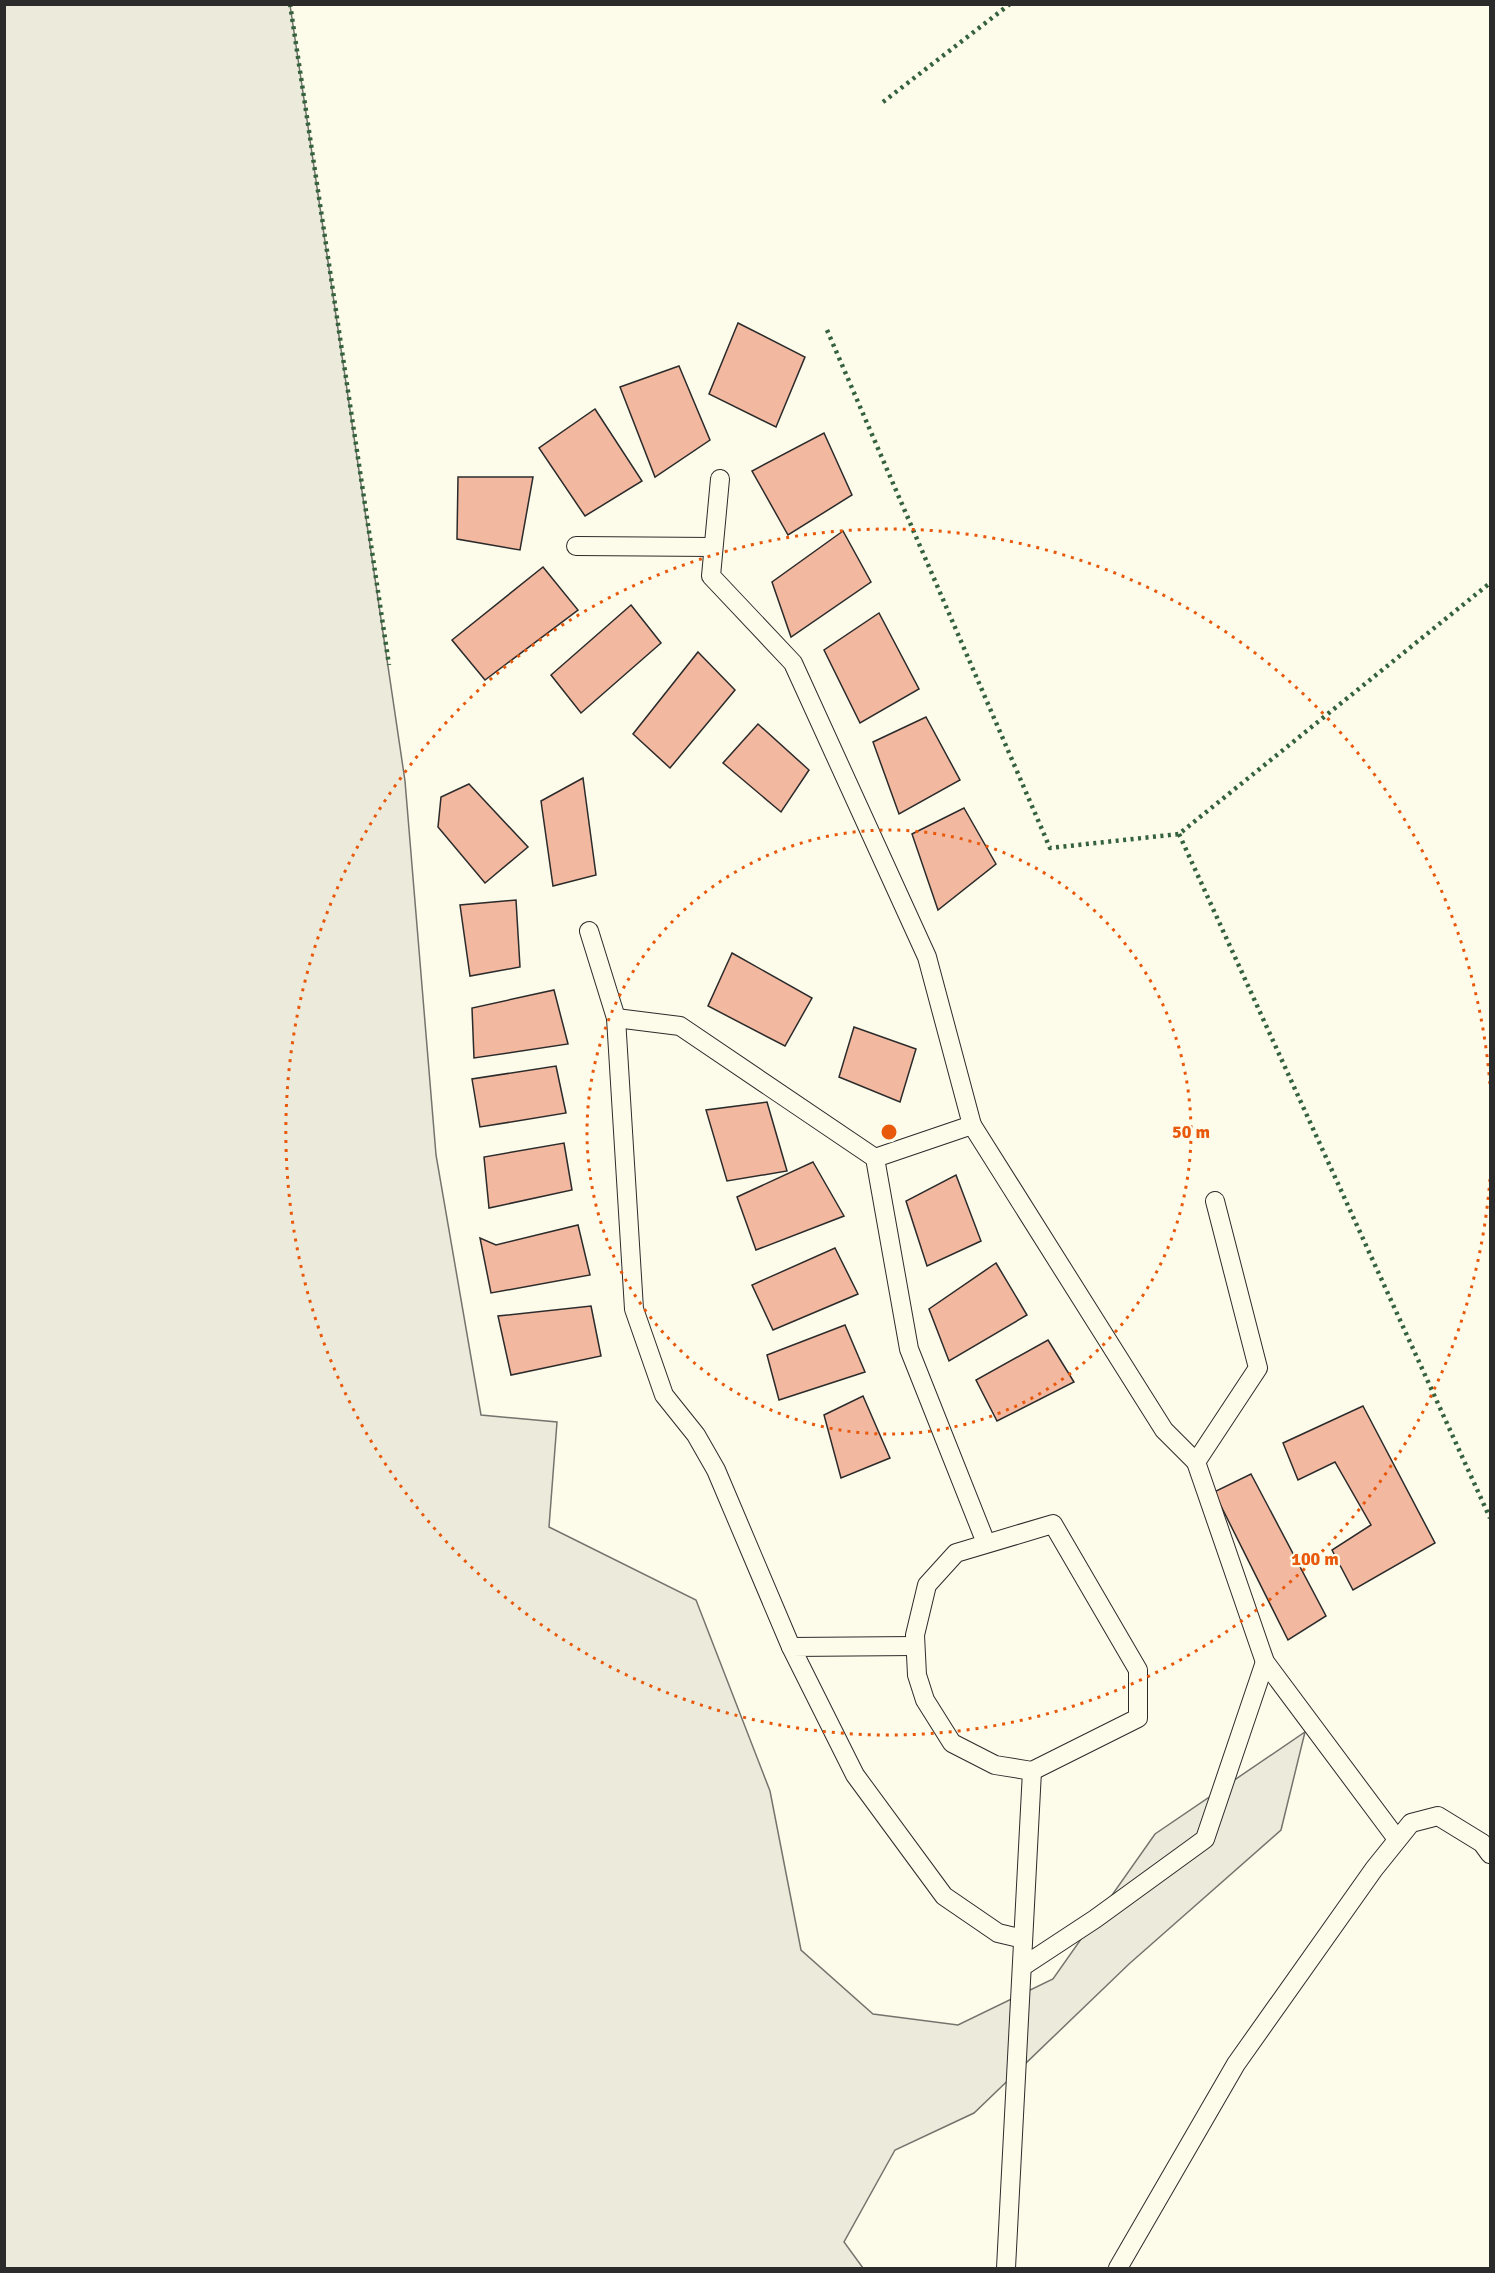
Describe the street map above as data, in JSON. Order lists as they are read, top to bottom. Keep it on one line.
{"rings":["50 m","100 m"]}
